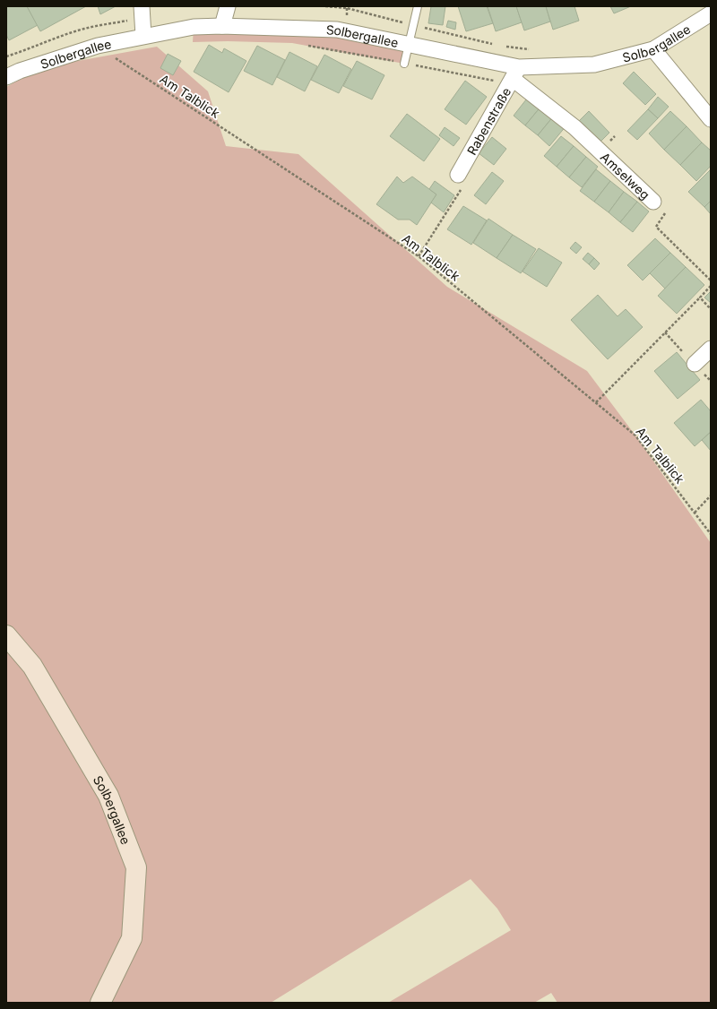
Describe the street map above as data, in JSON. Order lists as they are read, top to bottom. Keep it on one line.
{"streets":{"street":["Solbergallee","Rabenstraße","Amselweg"],"path":["Am Talblick"]},"crossings":[["Solbergallee","Am Talblick"],["Solbergallee","Rabenstraße"],["Solbergallee","Amselweg"],["Rabenstraße","Amselweg"]]}
